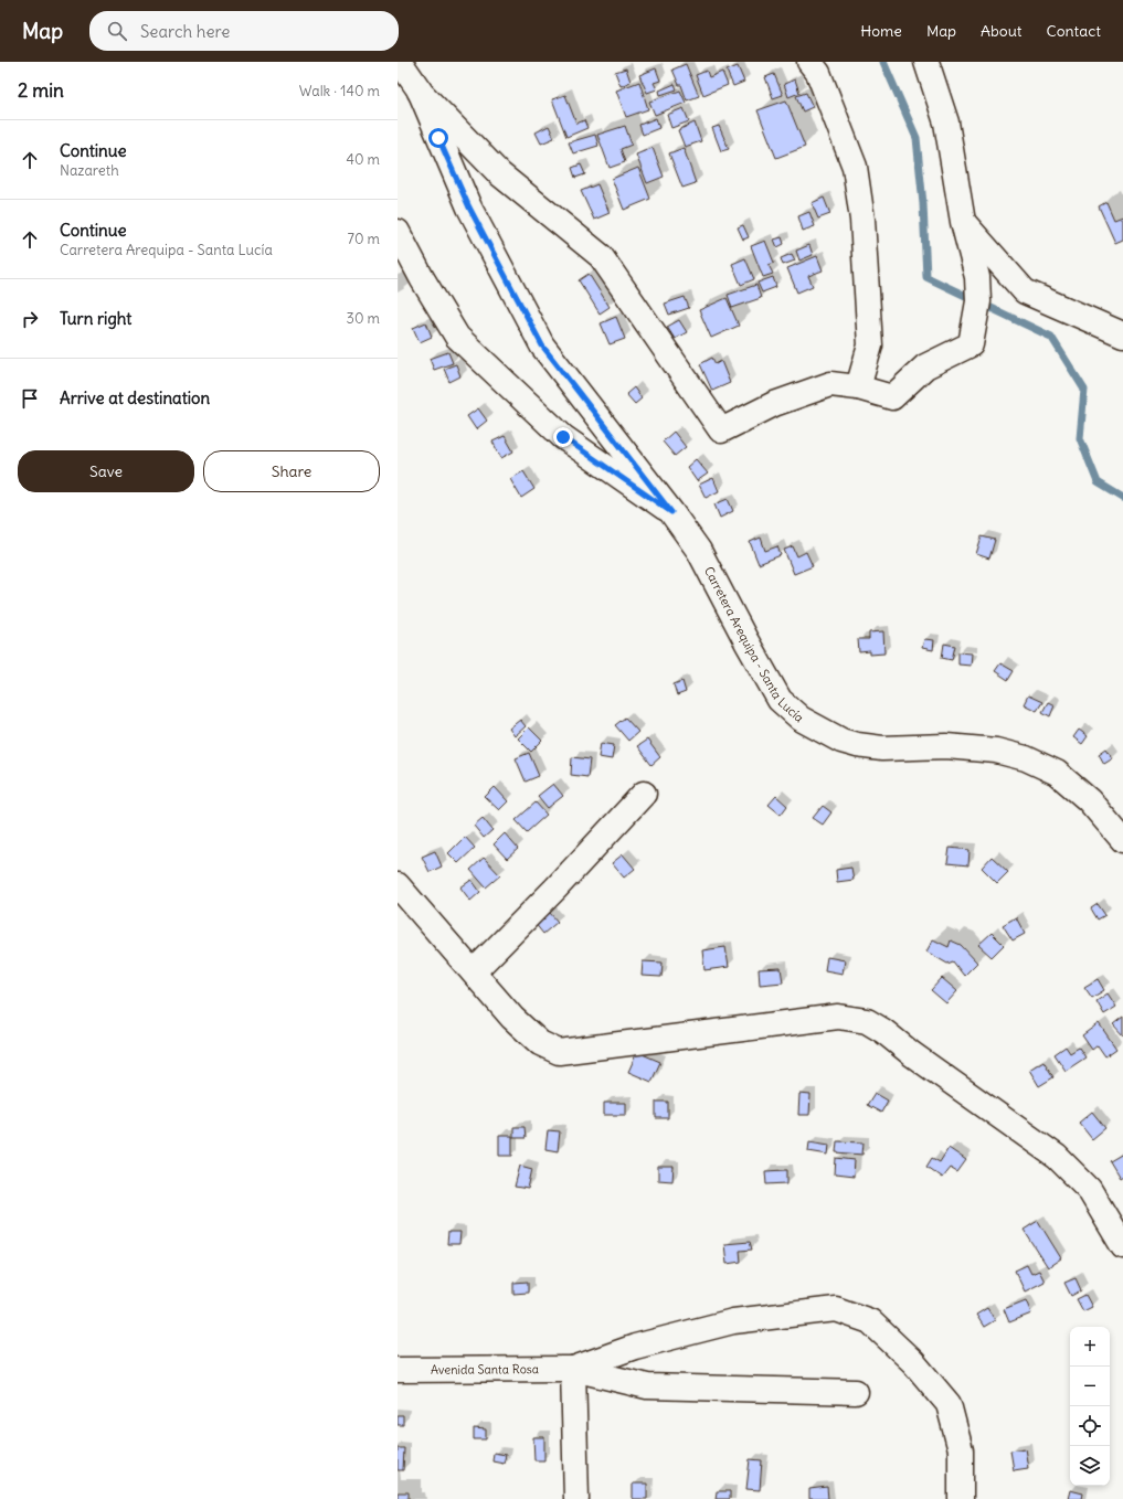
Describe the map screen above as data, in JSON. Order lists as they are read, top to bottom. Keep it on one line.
{"streets":{"street":["Carretera Arequipa - Santa Lucía","Avenida Santa Rosa"]},"page":{"header":"Map","search":"Search here","nav":["Home","Map","About","Contact"],"heading":["2 min","Walk · 140 m"],"list":[["Continue","Nazareth","40 m"],["Continue","Carretera Arequipa - Santa Lucía","70 m"],["Turn right","30 m"],"Arrive at destination"],"buttons":["Save","Share"],"map_buttons":["+","−"]}}
